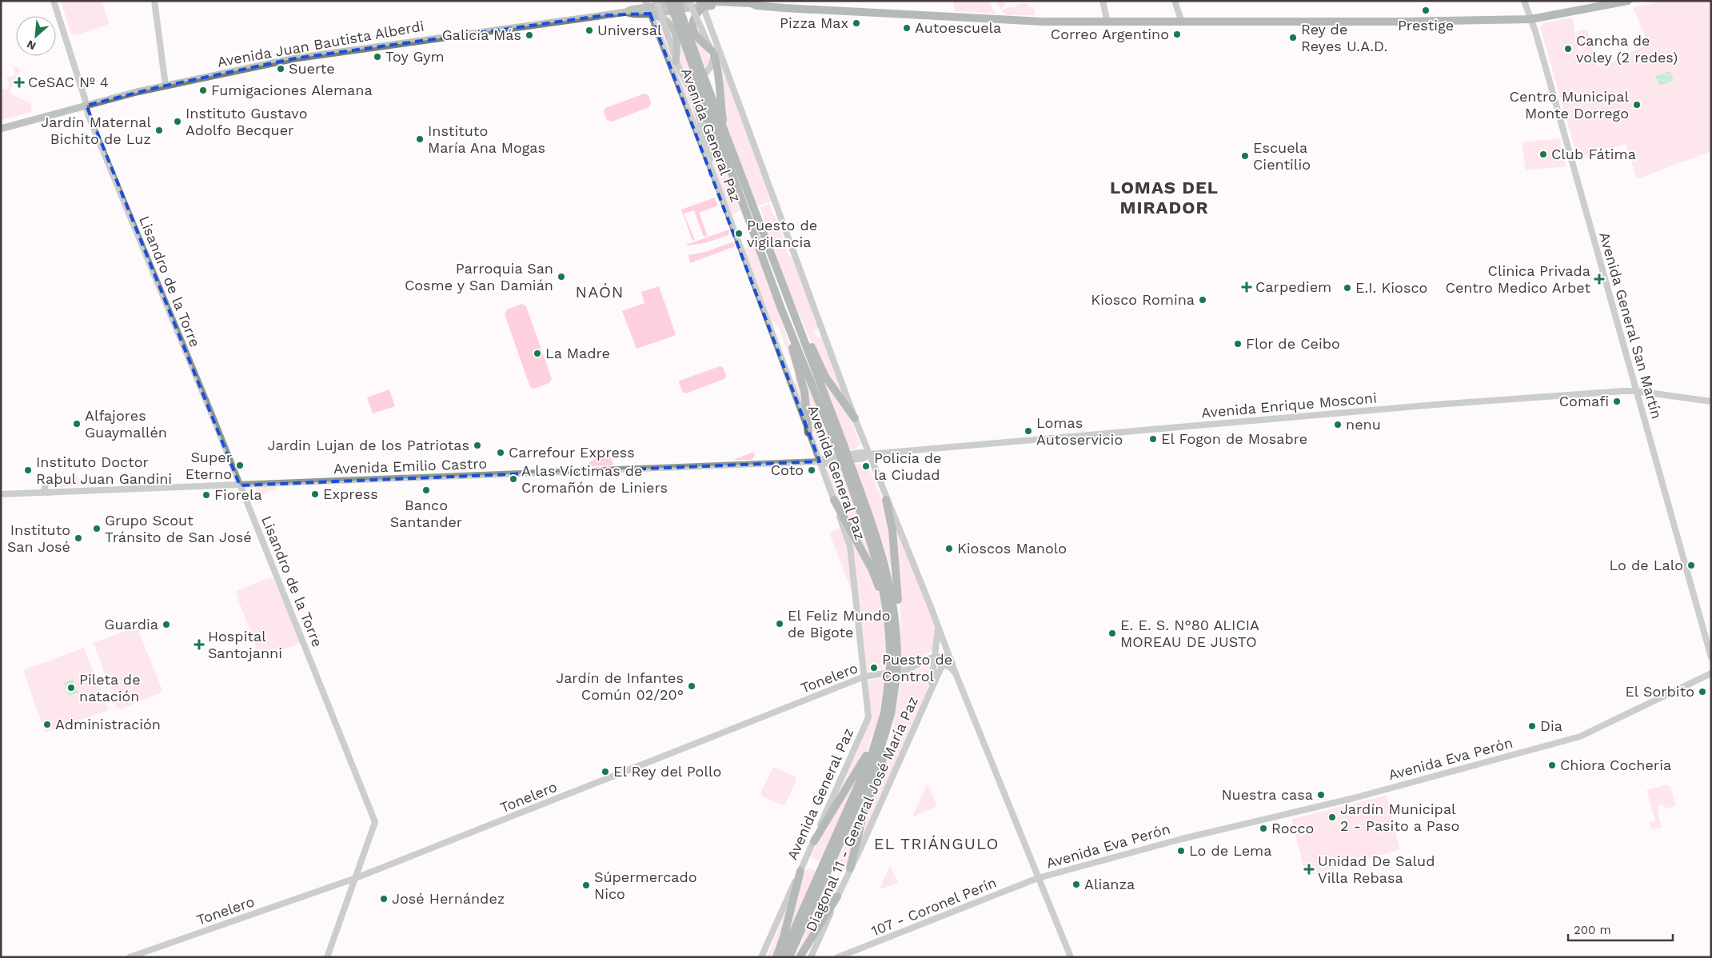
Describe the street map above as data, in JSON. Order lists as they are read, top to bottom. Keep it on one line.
{"streets":{"highway":["Avenida General Paz"],"main road":["Avenida Juan Bautista Alberdi","Lisandro de la Torre","Avenida General San Martín","Avenida Enrique Mosconi","Avenida Emilio Castro","Tonelero","Avenida Eva Perón","Diagonal 11 - General José María Paz","107 - Coronel Perín"]},"crossings":[["Avenida Juan Bautista Alberdi","Avenida General Paz"],["Avenida Juan Bautista Alberdi","Lisandro de la Torre"],["Avenida General Paz","Avenida Emilio Castro"],["Avenida General Paz","Tonelero"],["Lisandro de la Torre","Avenida Emilio Castro"],["Lisandro de la Torre","Tonelero"],["Avenida General San Martín","Avenida Enrique Mosconi"],["Avenida Eva Perón","107 - Coronel Perín"]],"districts":["LOMAS DEL MIRADOR","NAÓN","EL TRIÁNGULO"],"places":{"other":["Prestige","Pizza Max","Autoescuela","Universal","Correo Argentino","Galicia Más","Rey de Reyes U.A.D.","Cancha de voley (2 redes)","Toy Gym","Suerte","Fumigaciones Alemana","Centro Municipal Monte Dorrego","Instituto Gustavo Adolfo Becquer","Jardín Maternal Bichito de Luz","Instituto María Ana Mogas","Club Fátima","Escuela Cientilio","Puesto de vigilancia","Parroquia San Cosme y San Damián","E.I. Kiosco","Kiosco Romina","Flor de Ceibo","La Madre","Comafi","Alfajores Guaymallén","nenu","Lomas Autoservicio","El Fogon de Mosabre","Jardin Lujan de los Patriotas","Carrefour Express","Super Eterno","Policía de la Ciudad","Instituto Doctor Raþul Juan Gandini","Coto","A las Víctimas de Cromañón de Liniers","Banco Santander","Express","Fiorela","Grupo Scout Tránsito de San José","Instituto San José","Kioscos Manolo","Lo de Lalo","El Feliz Mundo de Bigote","Guardia","E. E. S. N°80 ALICIA MOREAU DE JUSTO","Puesto de Control","Jardín de Infantes Común 02/20°","Pileta de natación","El Sorbito","Administración","Dia","Chiora Cocheria","El Rey del Pollo","Nuestra casa","Jardín Municipal 2 - Pasito a Paso","Rocco","Lo de Lema","Alianza","Súpermercado Nico","José Hernández"],"health":["CeSAC Nº 4","Clinica Privada Centro Medico Arbet","Carpediem","Hospital Santojanni","Unidad De Salud Villa Rebasa"]},"scale_bar":"200 m","north":"bottom left"}
